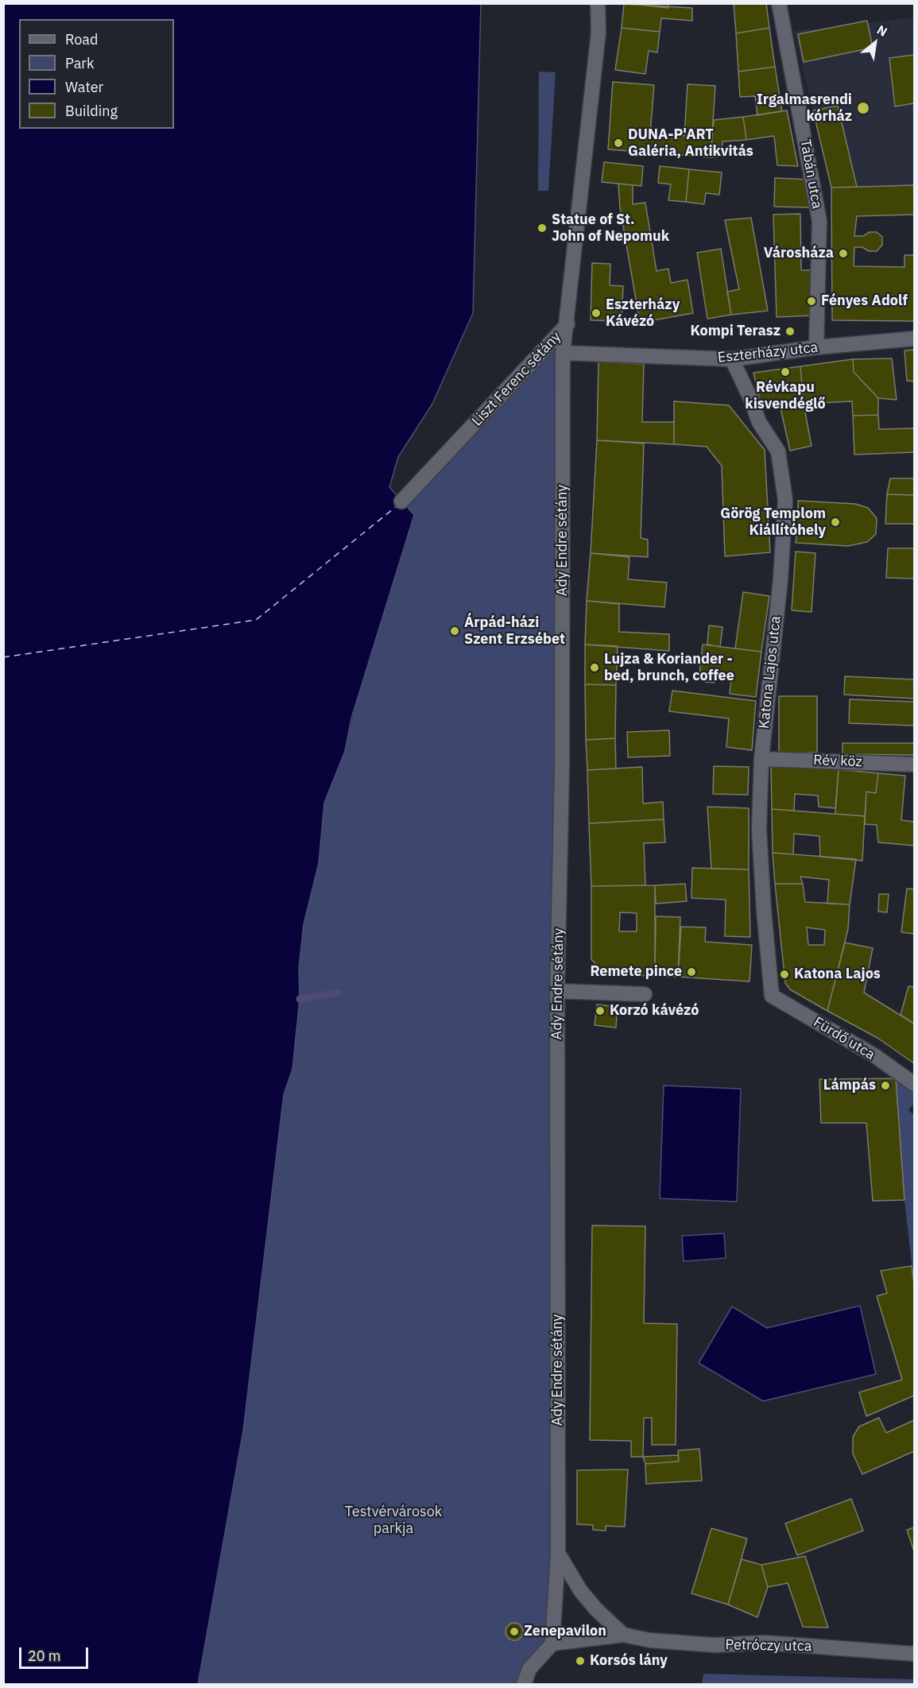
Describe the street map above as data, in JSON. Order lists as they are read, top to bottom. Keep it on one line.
{"streets":{"street":["Tabán utca","Eszterházy utca","Liszt Ferenc sétány","Ady Endre sétány","Katona Lajos utca","Rév köz","Fürdő utca","Petróczy utca"]},"crossings":[["Tabán utca","Eszterházy utca"],["Eszterházy utca","Ady Endre sétány"],["Eszterházy utca","Katona Lajos utca"],["Liszt Ferenc sétány","Ady Endre sétány"],["Ady Endre sétány","Petróczy utca"],["Katona Lajos utca","Rév köz"],["Katona Lajos utca","Fürdő utca"]],"parks":["Testvérvárosok parkja"],"places":["Irgalmasrendi kórház","DUNA-P'ART Galéria, Antikvitás","Statue of St. John of Nepomuk","Városháza","Fényes Adolf","Eszterházy Kávézó","Kompi Terasz","Révkapu kisvendéglő","Görög Templom Kiállítóhely","Árpád-házi Szent Erzsébet","Lujza & Koriander - bed, brunch, coffee","Remete pince","Katona Lajos","Korzó kávézó","Lámpás","Zenepavilon","Korsós lány"],"legend":["Road","Park","Water","Building"],"scale_bar":"20 m","north":"top right"}
